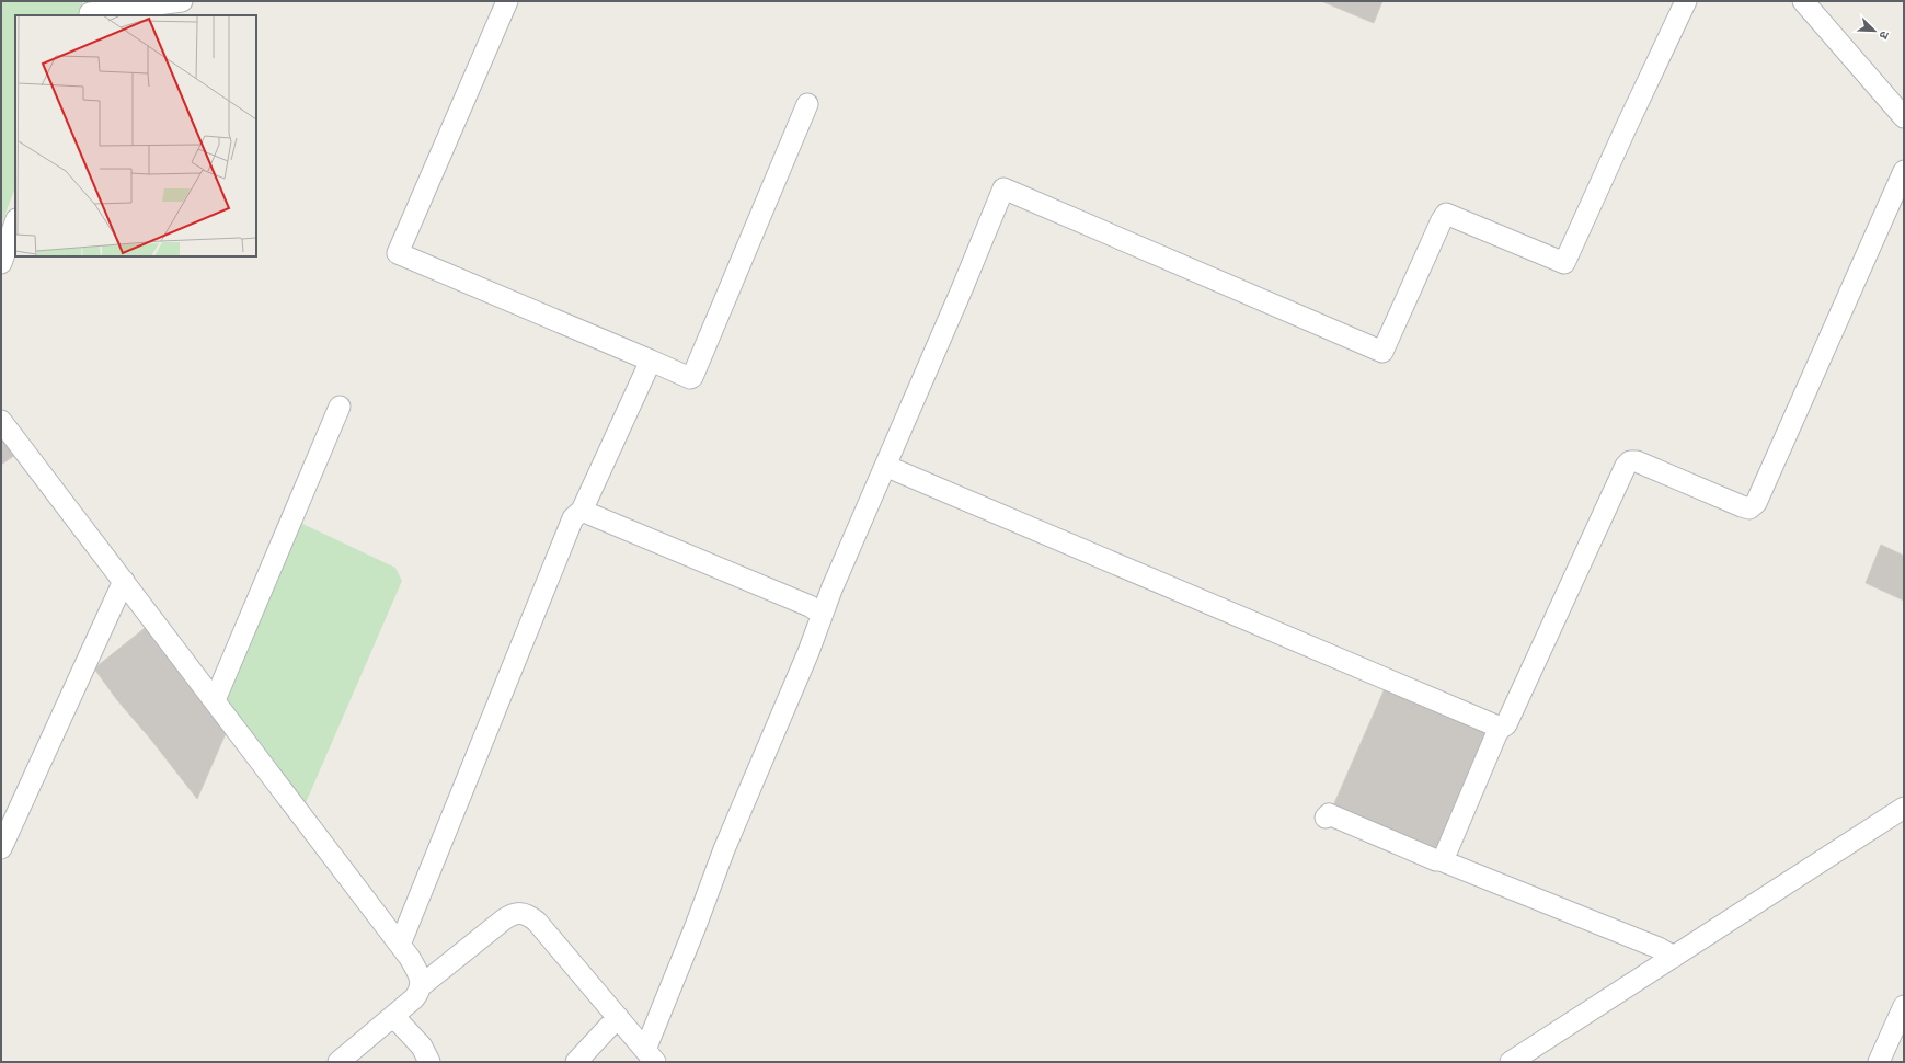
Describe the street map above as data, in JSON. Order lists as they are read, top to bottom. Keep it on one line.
{"north":"bottom right"}
